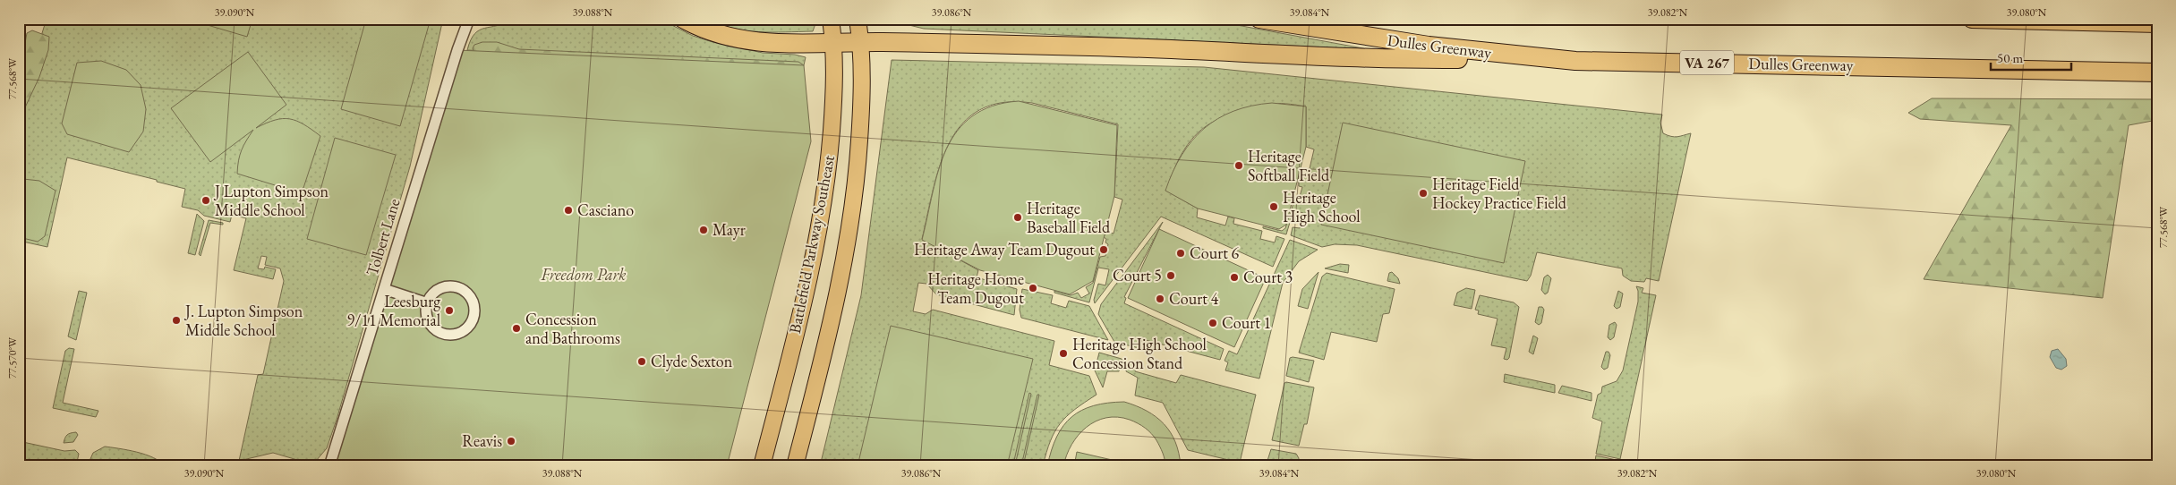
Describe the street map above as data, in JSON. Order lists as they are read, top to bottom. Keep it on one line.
{"streets":{"highway":["Dulles Greenway","VA 267"],"main road":["Battlefield Parkway Southeast"],"street":["Tolbert Lane"]},"parks":["Freedom Park"],"places":["Heritage Softball Field","Heritage Field Hockey Practice Field","J Lupton Simpson Middle School","Heritage High School","Casciano","Heritage Baseball Field","Mayr","Heritage Away Team Dugout","Court 6","Court 5","Court 3","Heritage Home Team Dugout","Court 4","Leesburg 9/11 Memorial","J. Lupton Simpson Middle School","Court 1","Concession and Bathrooms","Heritage High School Concession Stand","Clyde Sexton","Reavis"],"scale_bar":"50 m","coordinates":["39.090°N","39.088°N","39.086°N","39.084°N","39.082°N","39.080°N","77.568°W","77.570°W"]}
